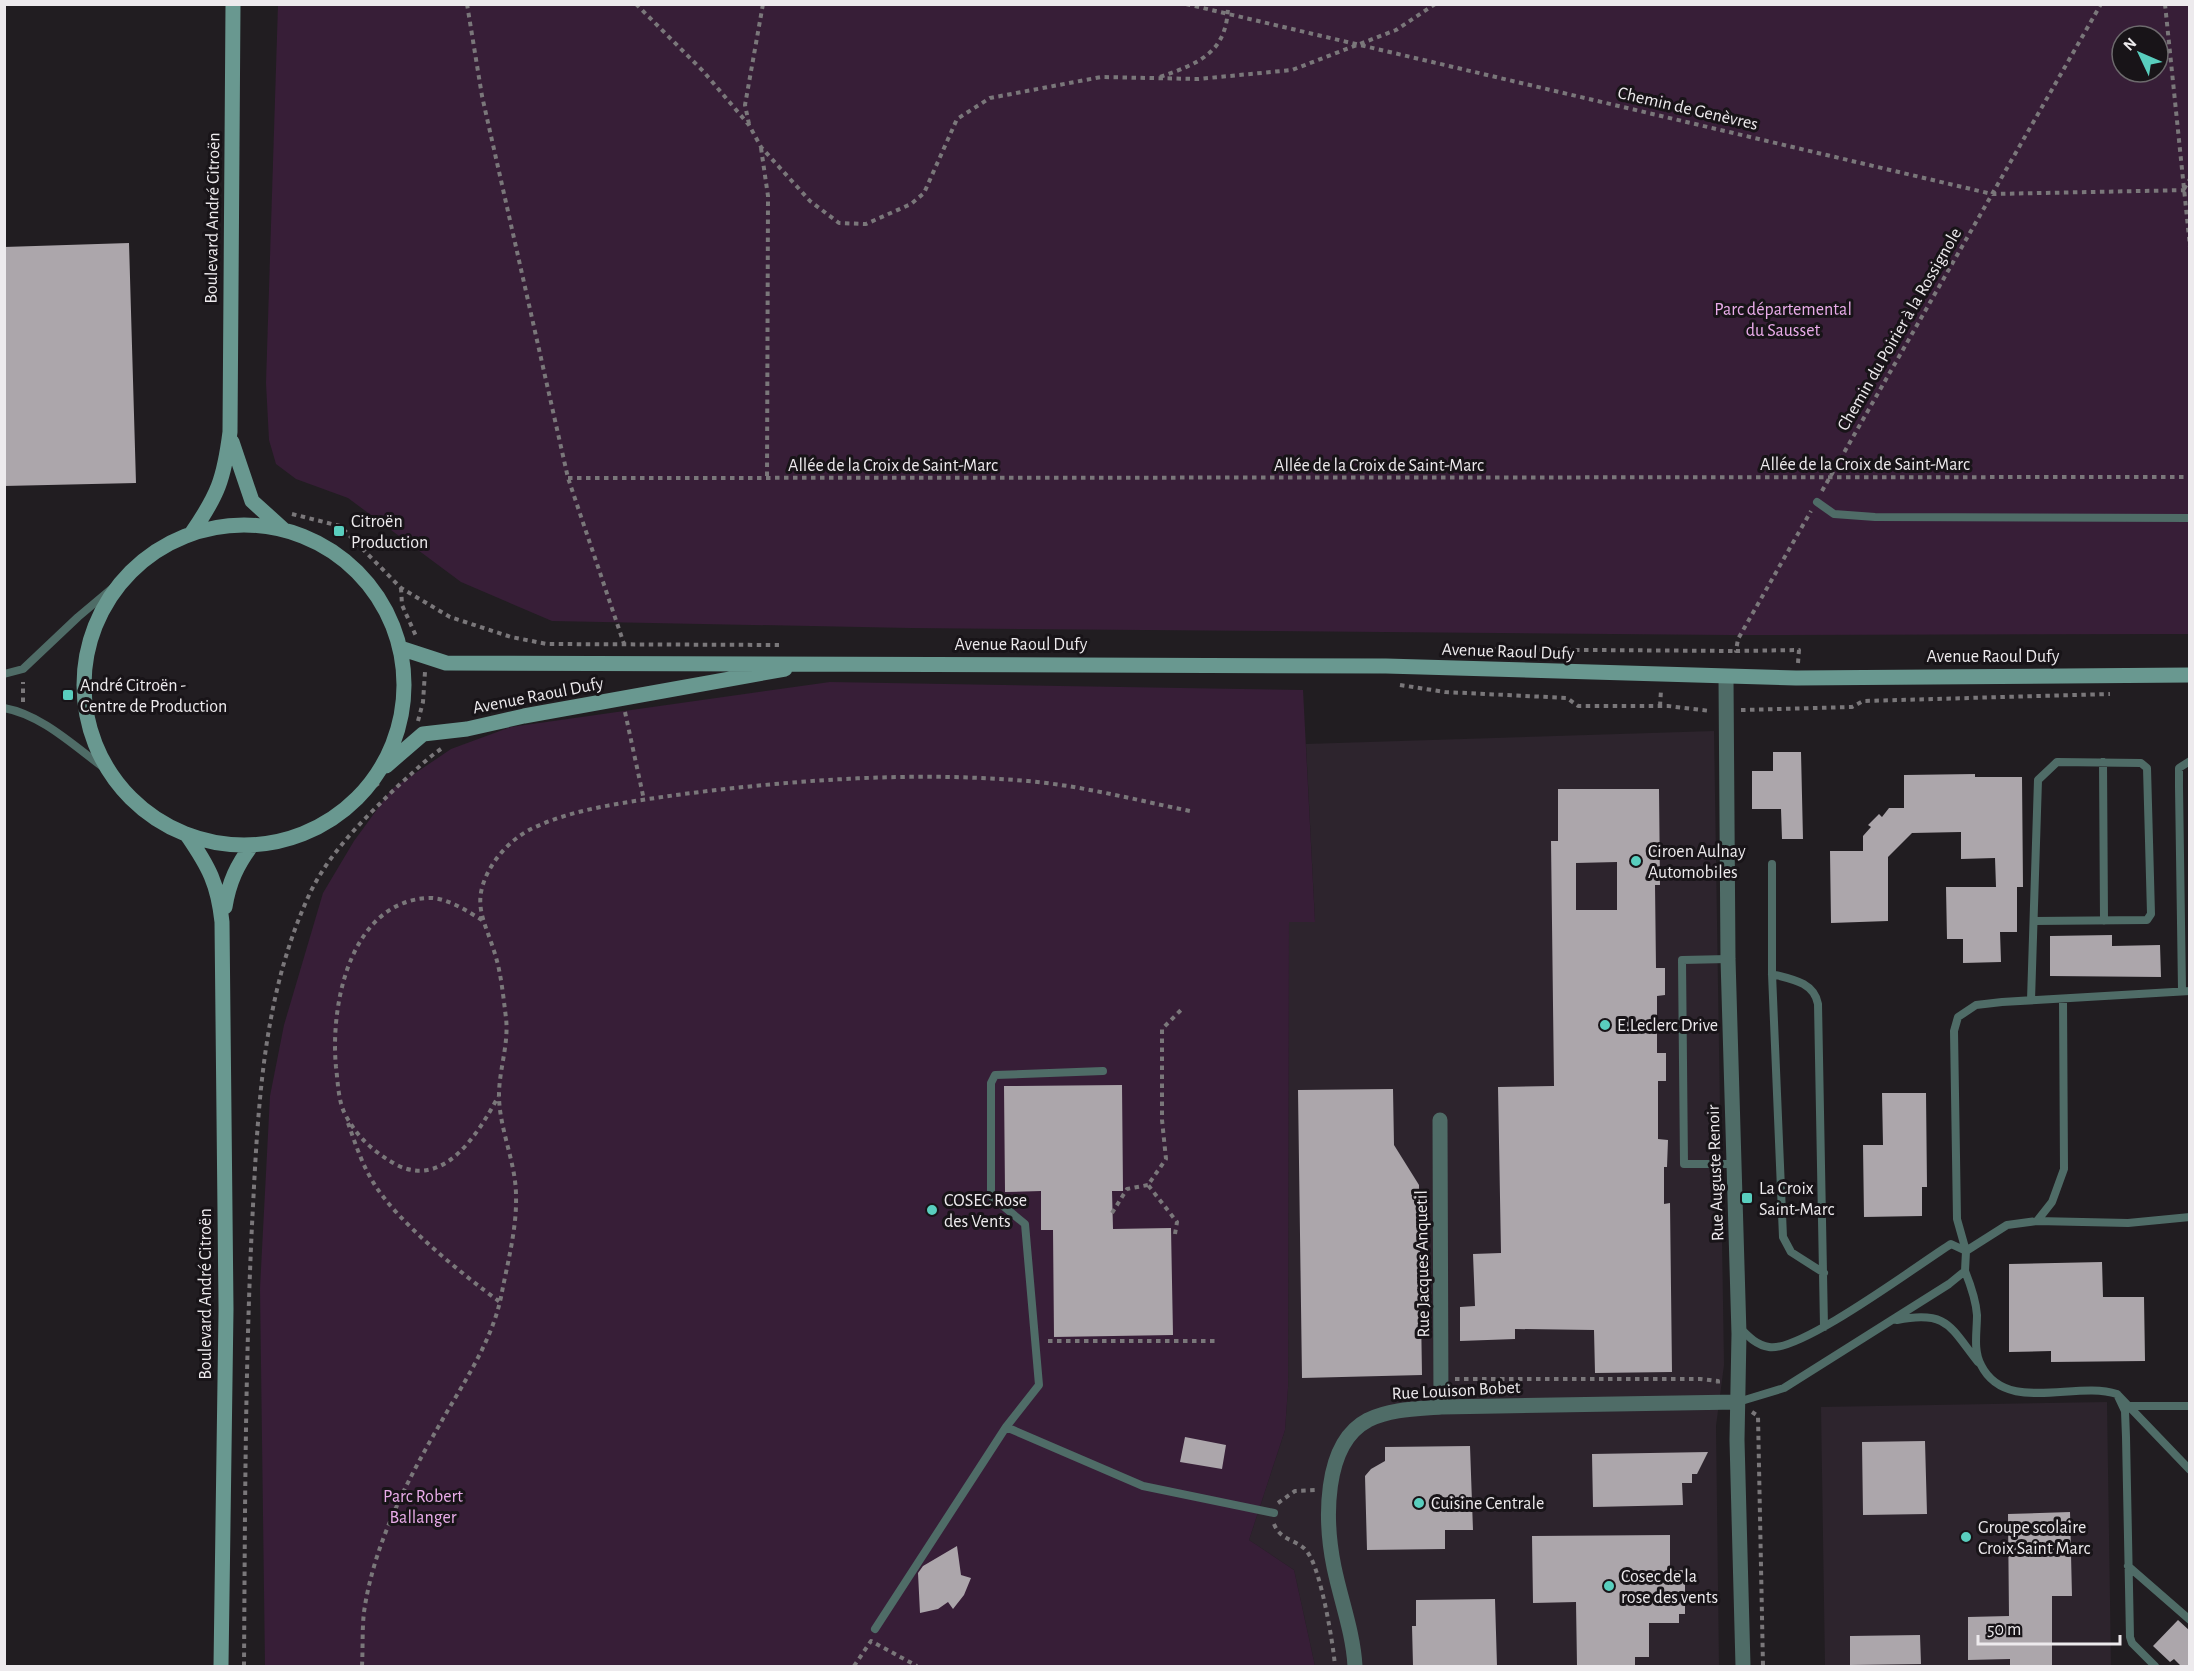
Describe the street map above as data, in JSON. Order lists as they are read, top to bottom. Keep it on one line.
{"streets":{"main road":["Boulevard André Citroën","Avenue Raoul Dufy"],"street":["Rue Auguste Renoir","Rue Jacques Anquetil","Rue Louison Bobet"],"path":["Chemin de Genèvres","Chemin du Poirier à la Rossignole","Allée de la Croix de Saint-Marc"]},"crossings":[["Chemin de Genèvres","Chemin du Poirier à la Rossignole"],["Chemin du Poirier à la Rossignole","Allée de la Croix de Saint-Marc"],["Chemin du Poirier à la Rossignole","Avenue Raoul Dufy"],["Avenue Raoul Dufy","Rue Auguste Renoir"],["Rue Auguste Renoir","Rue Louison Bobet"],["Rue Jacques Anquetil","Rue Louison Bobet"]],"parks":["Parc départemental du Sausset","Parc Robert Ballanger"],"places":{"transit":["Citroën Production","André Citroën - Centre de Production","La Croix Saint-Marc"],"other":["Ciroen Aulnay Automobiles","E.Leclerc Drive","COSEC Rose des Vents","Cuisine Centrale","Groupe scolaire Croix Saint Marc","Cosec de la rose des vents"]},"scale_bar":"50 m","north":"top left"}
